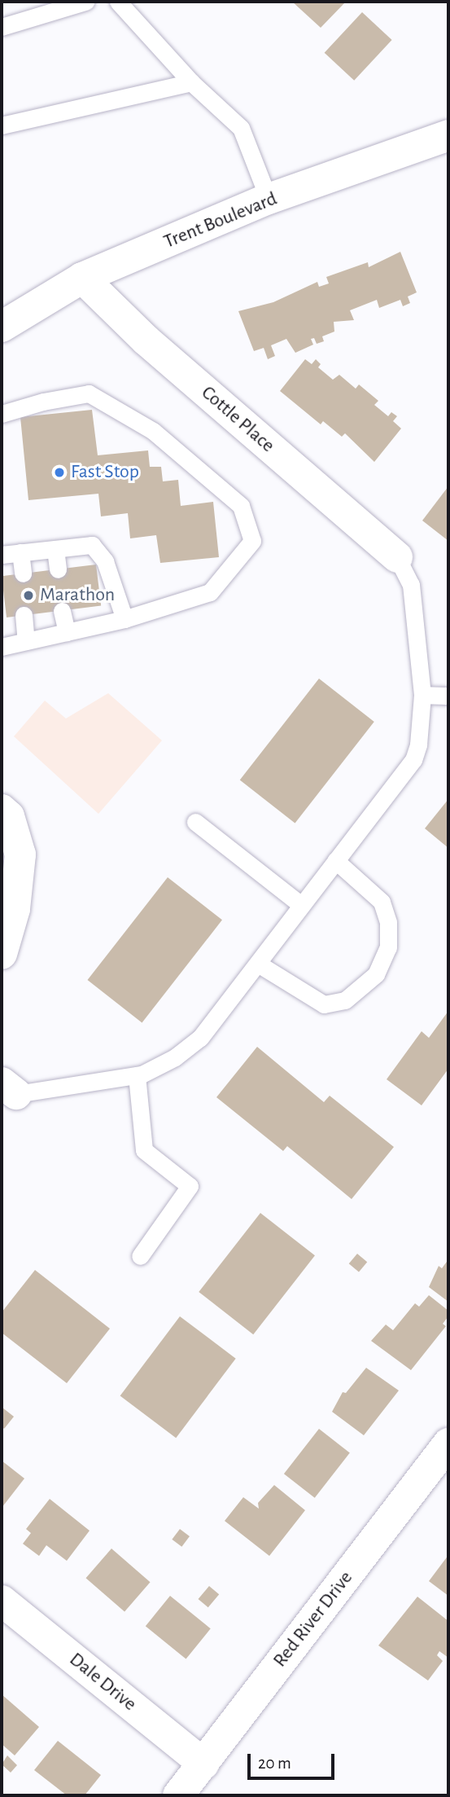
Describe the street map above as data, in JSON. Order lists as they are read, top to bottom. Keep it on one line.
{"streets":{"street":["Trent Boulevard","Cottle Place","Red River Drive","Dale Drive"]},"crossings":[["Trent Boulevard","Cottle Place"],["Red River Drive","Dale Drive"]],"places":["Fast Stop","Marathon"],"scale_bar":"20 m"}
